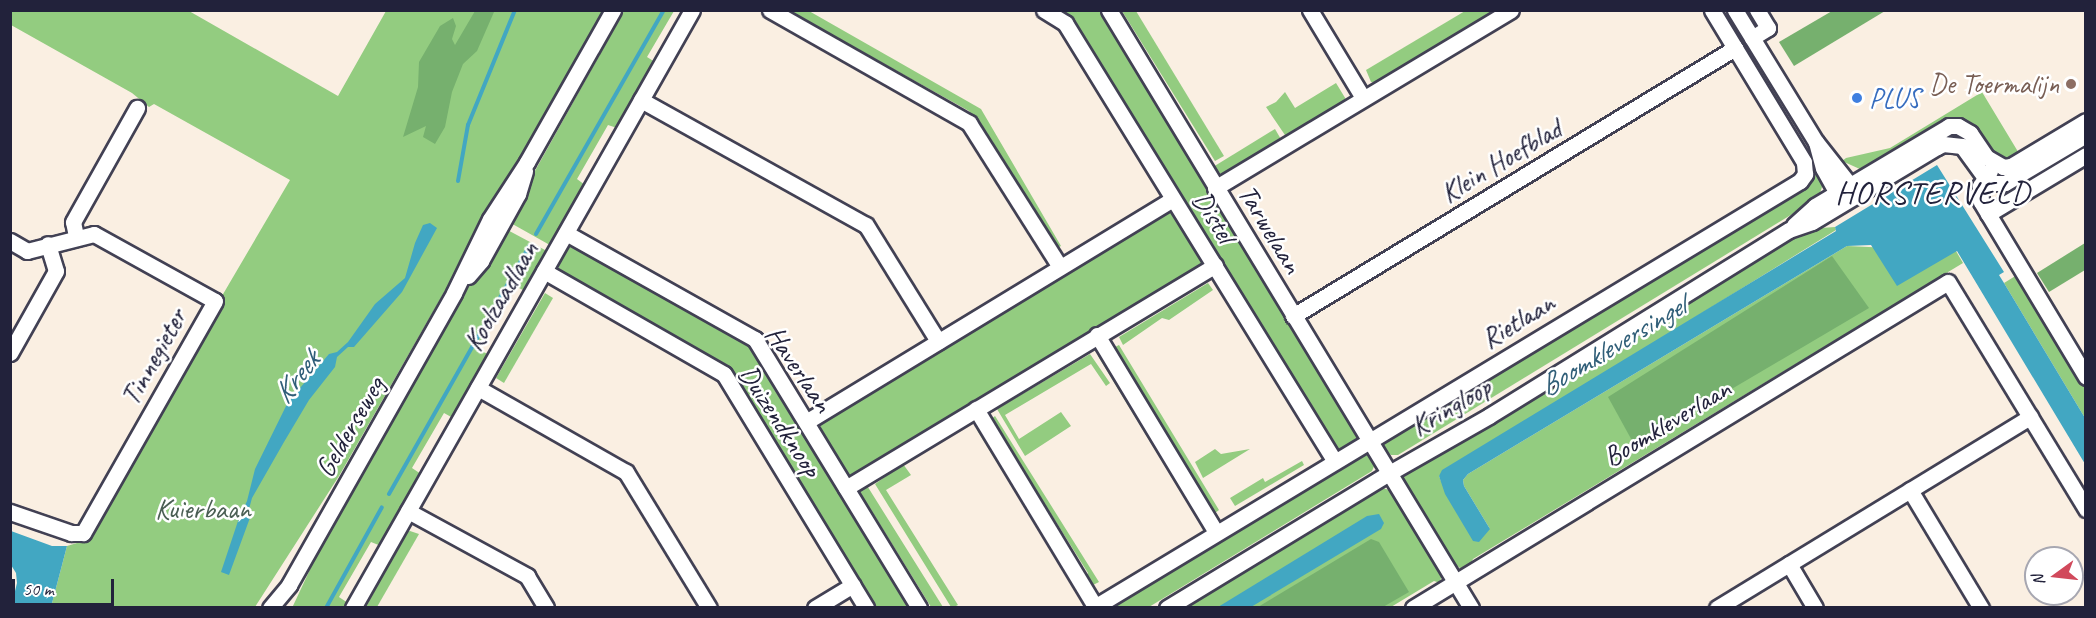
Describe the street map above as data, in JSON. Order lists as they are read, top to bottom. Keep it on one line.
{"streets":{"street":["Klein Hoefblad","Distel","Tarwelaan","Koolzaadlaan","Rietlaan","Tinnegieter","Haverlaan","Kringloop","Duizendknoop","Boomkleverlaan","Gelderseweg"]},"crossings":[["Klein Hoefblad","Tarwelaan"],["Klein Hoefblad","Rietlaan"],["Distel","Rietlaan"],["Tarwelaan","Rietlaan"],["Tarwelaan","Kringloop"],["Tarwelaan","Boomkleverlaan"],["Koolzaadlaan","Haverlaan"],["Koolzaadlaan","Duizendknoop"]],"districts":["HORSTERVELD"],"water":["Boomkleversingel","Kreek"],"parks":["Kuierbaan"],"places":["De Toermalijn","PLUS"],"scale_bar":"50 m","north":"left"}
